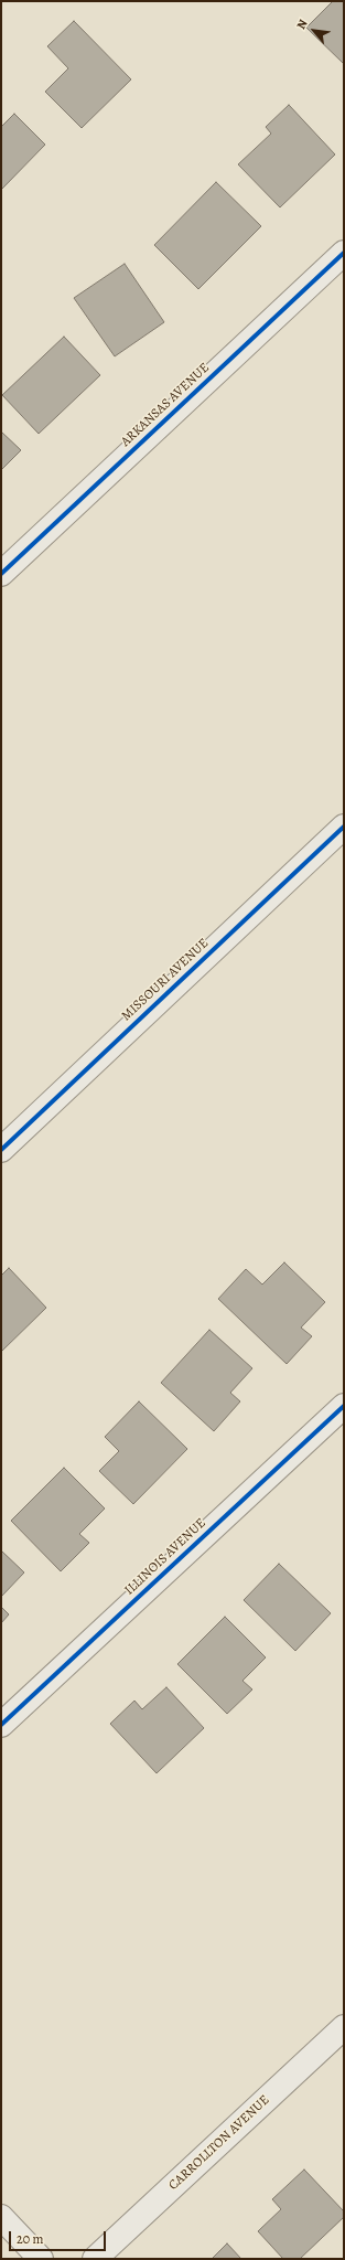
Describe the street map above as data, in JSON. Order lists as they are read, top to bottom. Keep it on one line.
{"streets":{"street":["ARKANSAS AVENUE","MISSOURI AVENUE","ILLINOIS AVENUE","CARROLLTON AVENUE"]},"scale_bar":"20 m","north":"top left"}
